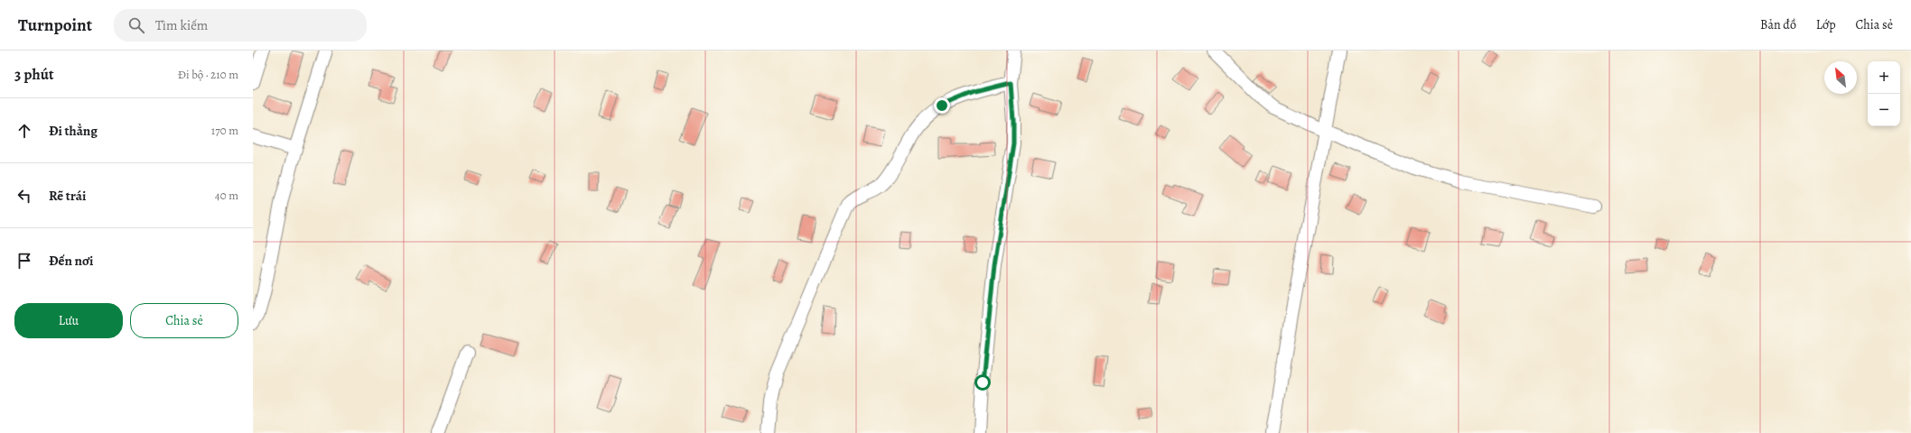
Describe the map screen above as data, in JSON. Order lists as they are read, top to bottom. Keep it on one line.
{"north":"top left","page":{"header":"Turnpoint","search":"Tìm kiếm","nav":["Bản đồ","Lớp","Chia sẻ"],"heading":["3 phút","Đi bộ · 210 m"],"map_buttons":["+","−"],"list":[["Đi thẳng","170 m"],["Rẽ trái","40 m"],"Đến nơi"],"buttons":["Lưu","Chia sẻ"]}}
